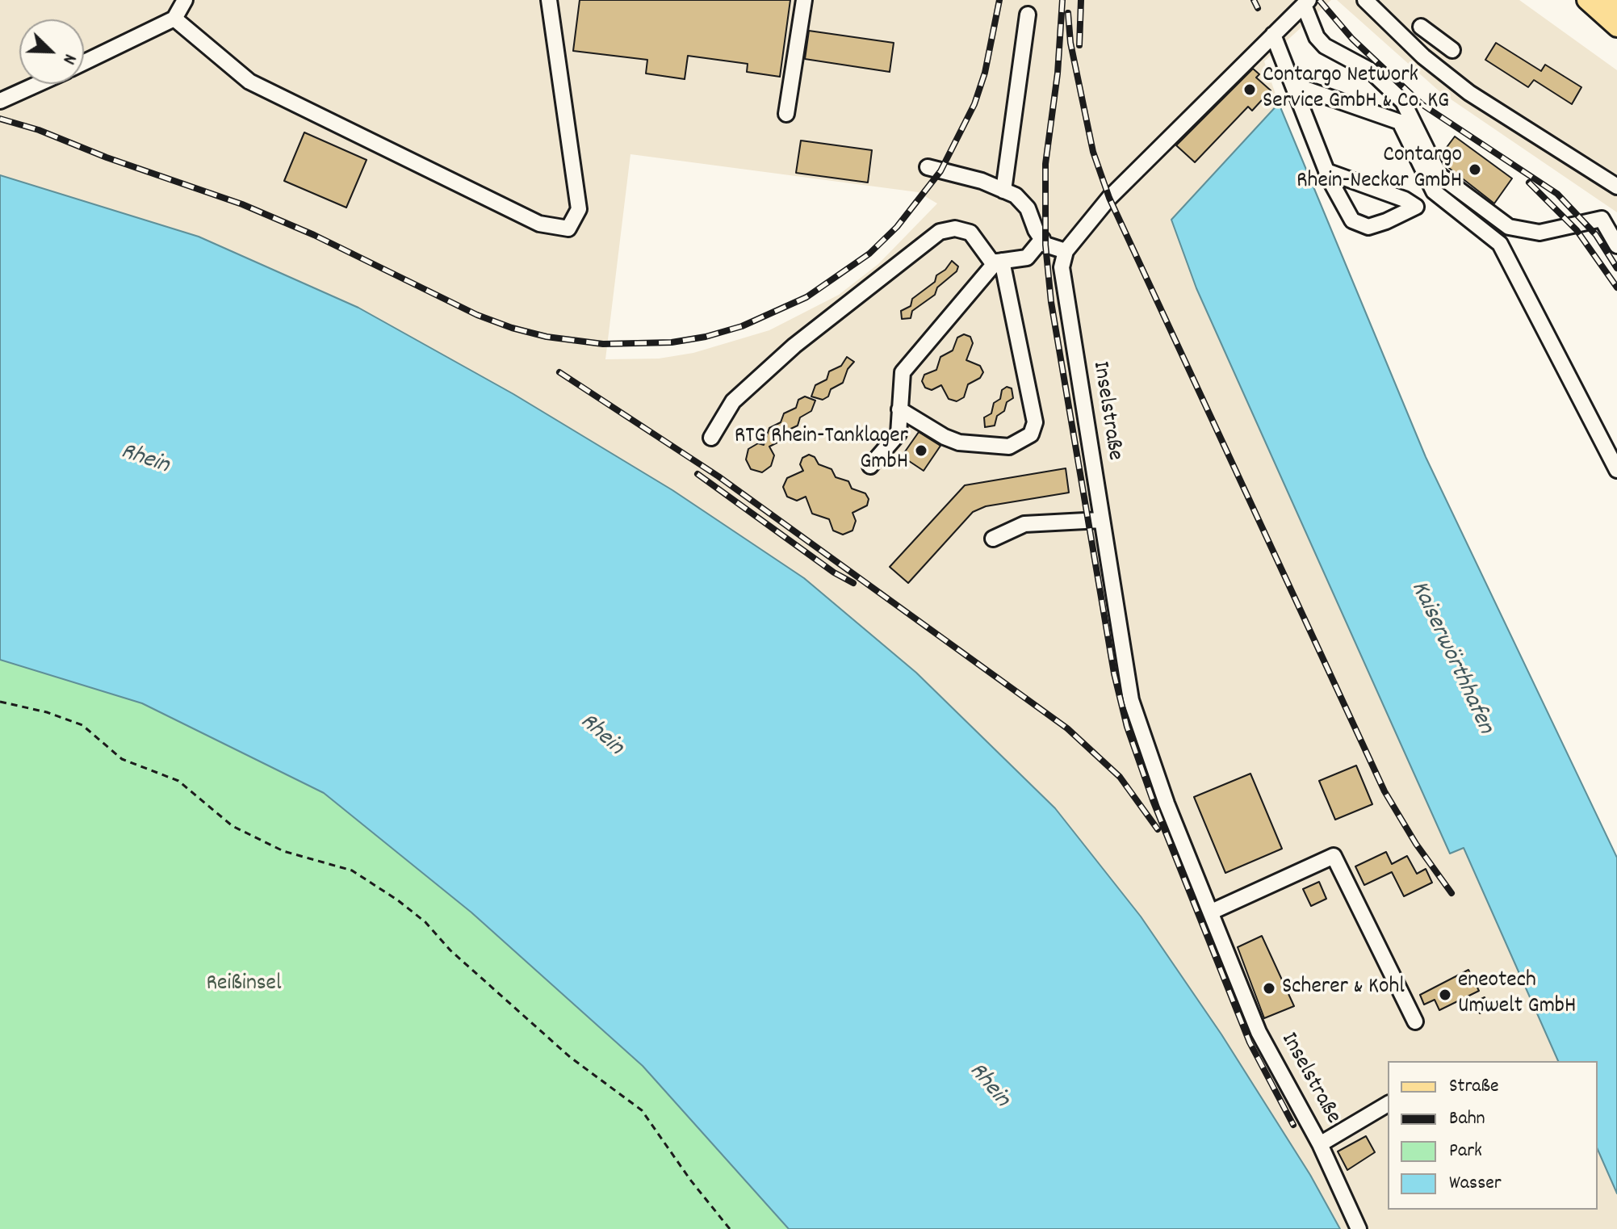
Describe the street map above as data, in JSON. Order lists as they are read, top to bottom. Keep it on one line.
{"streets":{"street":["Inselstraße"]},"water":["Rhein","Kaiserwörthhafen"],"parks":["Reißinsel"],"places":["Contargo Network Service GmbH & Co. KG","Contargo Rhein-Neckar GmbH","RTG Rhein-Tanklager GmbH","Scherer & Kohl","eneotech Umwelt GmbH"],"legend":["Straße","Bahn","Park","Wasser"],"north":"bottom right"}
